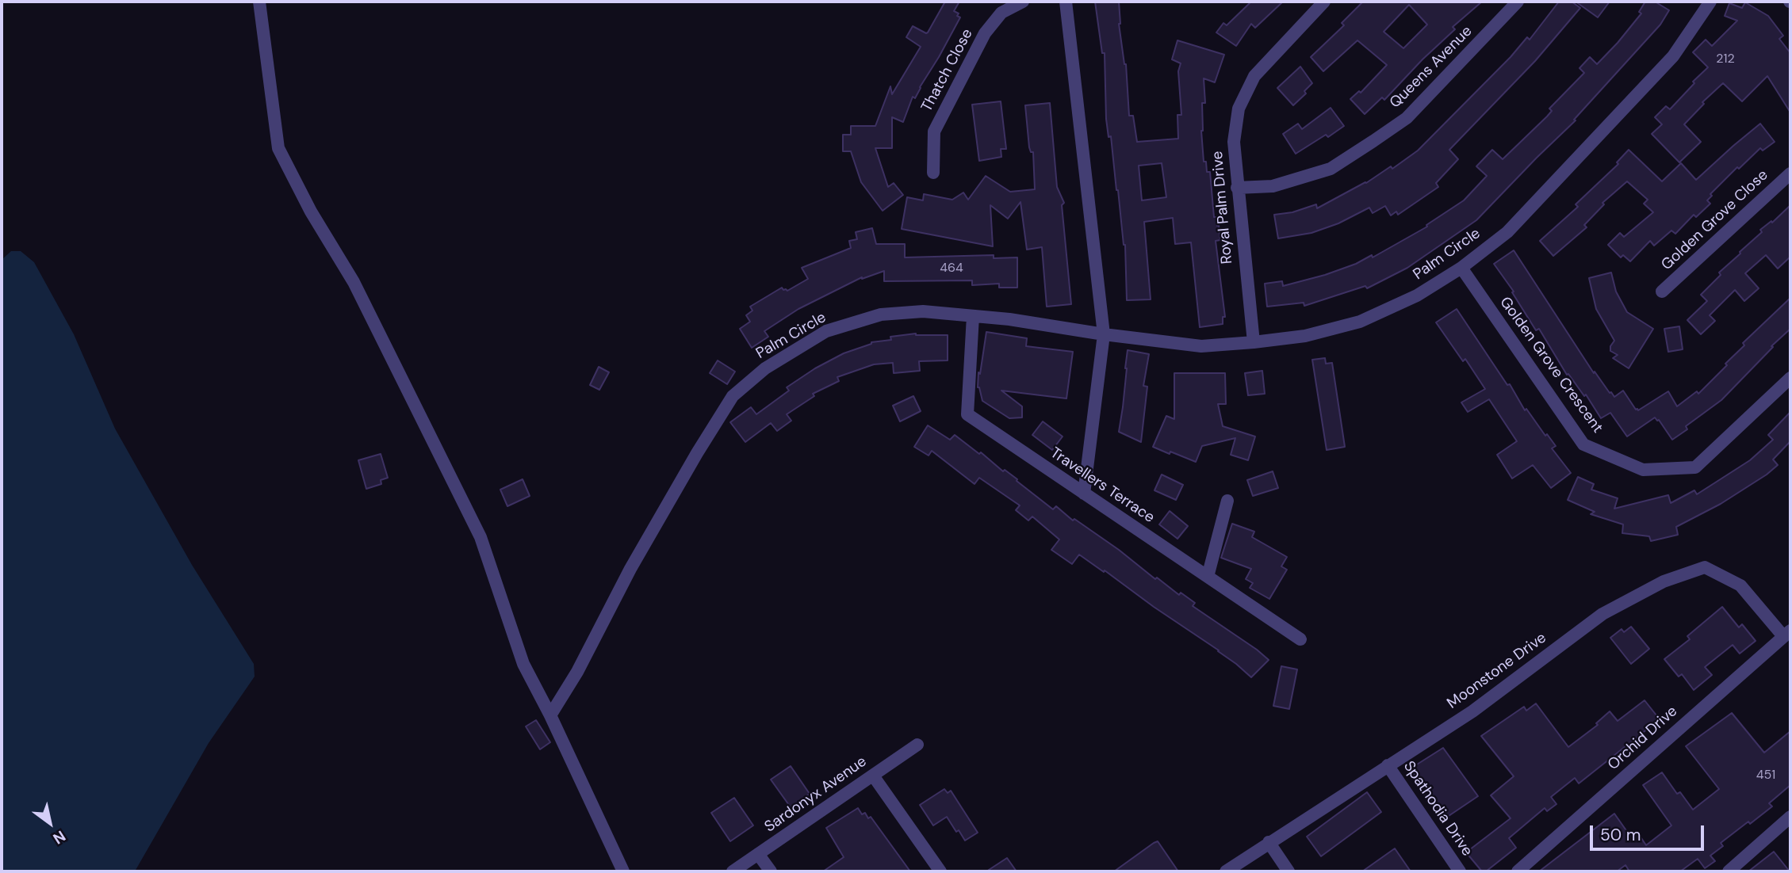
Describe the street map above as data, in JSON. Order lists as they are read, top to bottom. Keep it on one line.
{"streets":{"street":["Queens Avenue","Thatch Close","Royal Palm Drive","Golden Grove Close","Palm Circle","Golden Grove Crescent","Travellers Terrace","Moonstone Drive","Orchid Drive","Sardonyx Avenue","Spathodia Drive"]},"crossings":[["Queens Avenue","Royal Palm Drive"],["Royal Palm Drive","Palm Circle"],["Palm Circle","Golden Grove Crescent"],["Palm Circle","Travellers Terrace"],["Moonstone Drive","Orchid Drive"],["Moonstone Drive","Spathodia Drive"]],"house_numbers":["212","464","451"],"scale_bar":"50 m","north":"bottom right"}
